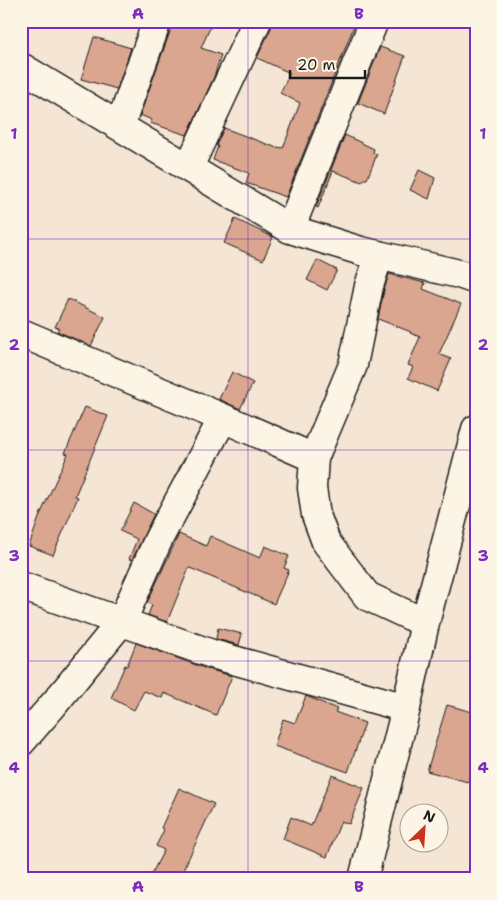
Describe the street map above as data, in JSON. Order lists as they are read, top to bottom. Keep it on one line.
{"scale_bar":"20 m","north":"top right","grid":{"columns":["A","B"],"rows":["1","2","3","4"]}}
